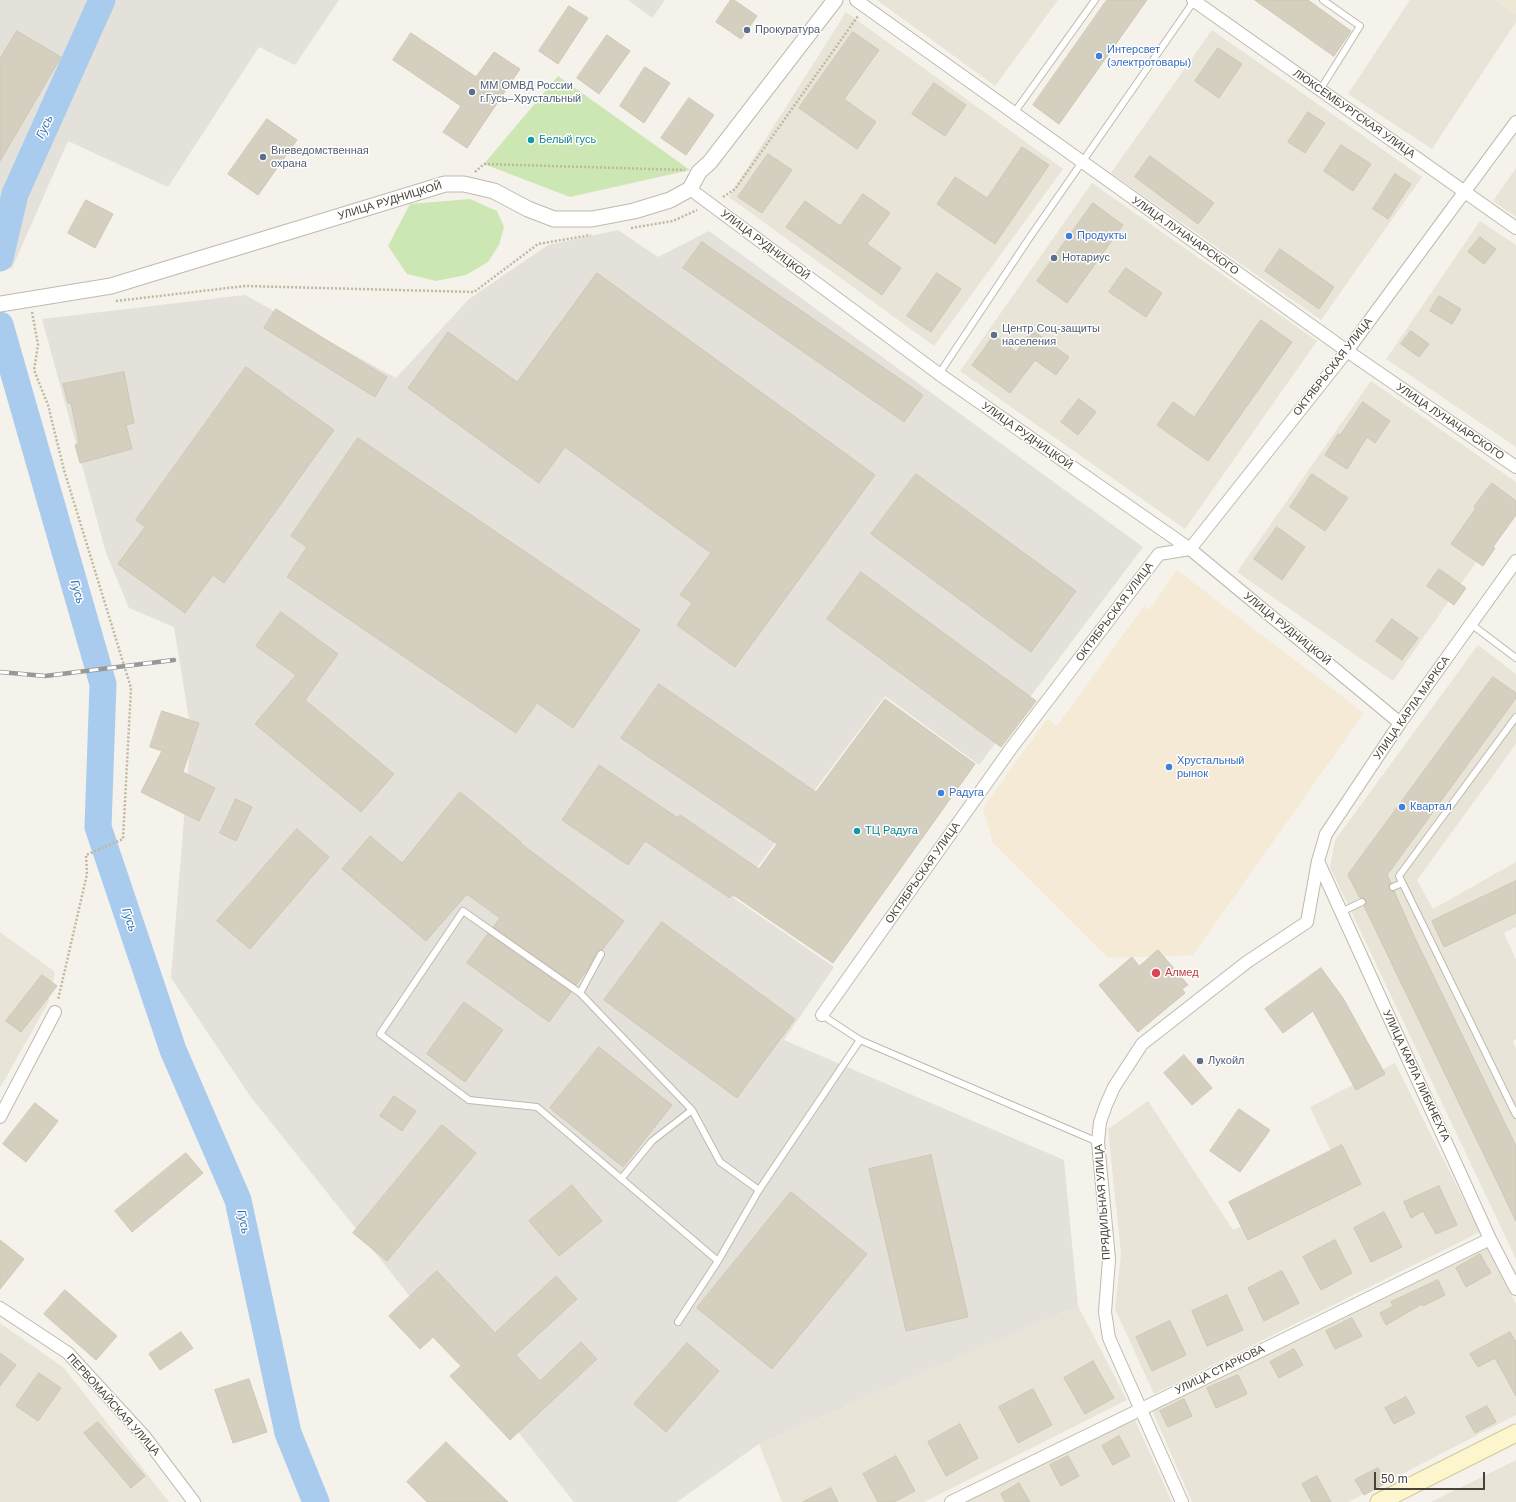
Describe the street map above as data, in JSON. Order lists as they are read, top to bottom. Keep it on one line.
{"streets":{"street":["ЛЮКСЕМБУРГСКАЯ УЛИЦА","УЛИЦА РУДНИЦКОЙ","УЛИЦА ЛУНАЧАРСКОГО","ОКТЯБРЬСКАЯ УЛИЦА","УЛИЦА КАРЛА МАРКСА","УЛИЦА КАРЛА ЛИБКНЕХТА","ПРЯДИЛЬНАЯ УЛИЦА","УЛИЦА СТАРКОВА","ПЕРВОМАЙСКАЯ УЛИЦА"]},"crossings":[["ЛЮКСЕМБУРГСКАЯ УЛИЦА","ОКТЯБРЬСКАЯ УЛИЦА"],["УЛИЦА РУДНИЦКОЙ","ОКТЯБРЬСКАЯ УЛИЦА"],["УЛИЦА РУДНИЦКОЙ","УЛИЦА КАРЛА МАРКСА"],["УЛИЦА ЛУНАЧАРСКОГО","ОКТЯБРЬСКАЯ УЛИЦА"],["УЛИЦА КАРЛА МАРКСА","УЛИЦА КАРЛА ЛИБКНЕХТА"],["УЛИЦА КАРЛА МАРКСА","ПРЯДИЛЬНАЯ УЛИЦА"],["УЛИЦА КАРЛА ЛИБКНЕХТА","ПРЯДИЛЬНАЯ УЛИЦА"],["УЛИЦА КАРЛА ЛИБКНЕХТА","УЛИЦА СТАРКОВА"],["ПРЯДИЛЬНАЯ УЛИЦА","УЛИЦА СТАРКОВА"]],"water":["Гусь"],"places":["Прокуратура","Интерсвет (электротовары)","ММ ОМВД России г.Гусь–Хрустальный","Белый гусь","Вневедомственная охрана","Продукты","Нотариус","Центр Соц-защиты населения","Хрустальный рынок","Радуга","Квартал","ТЦ Радуга","Алмед","Лукойл"],"scale_bar":"50 m"}
